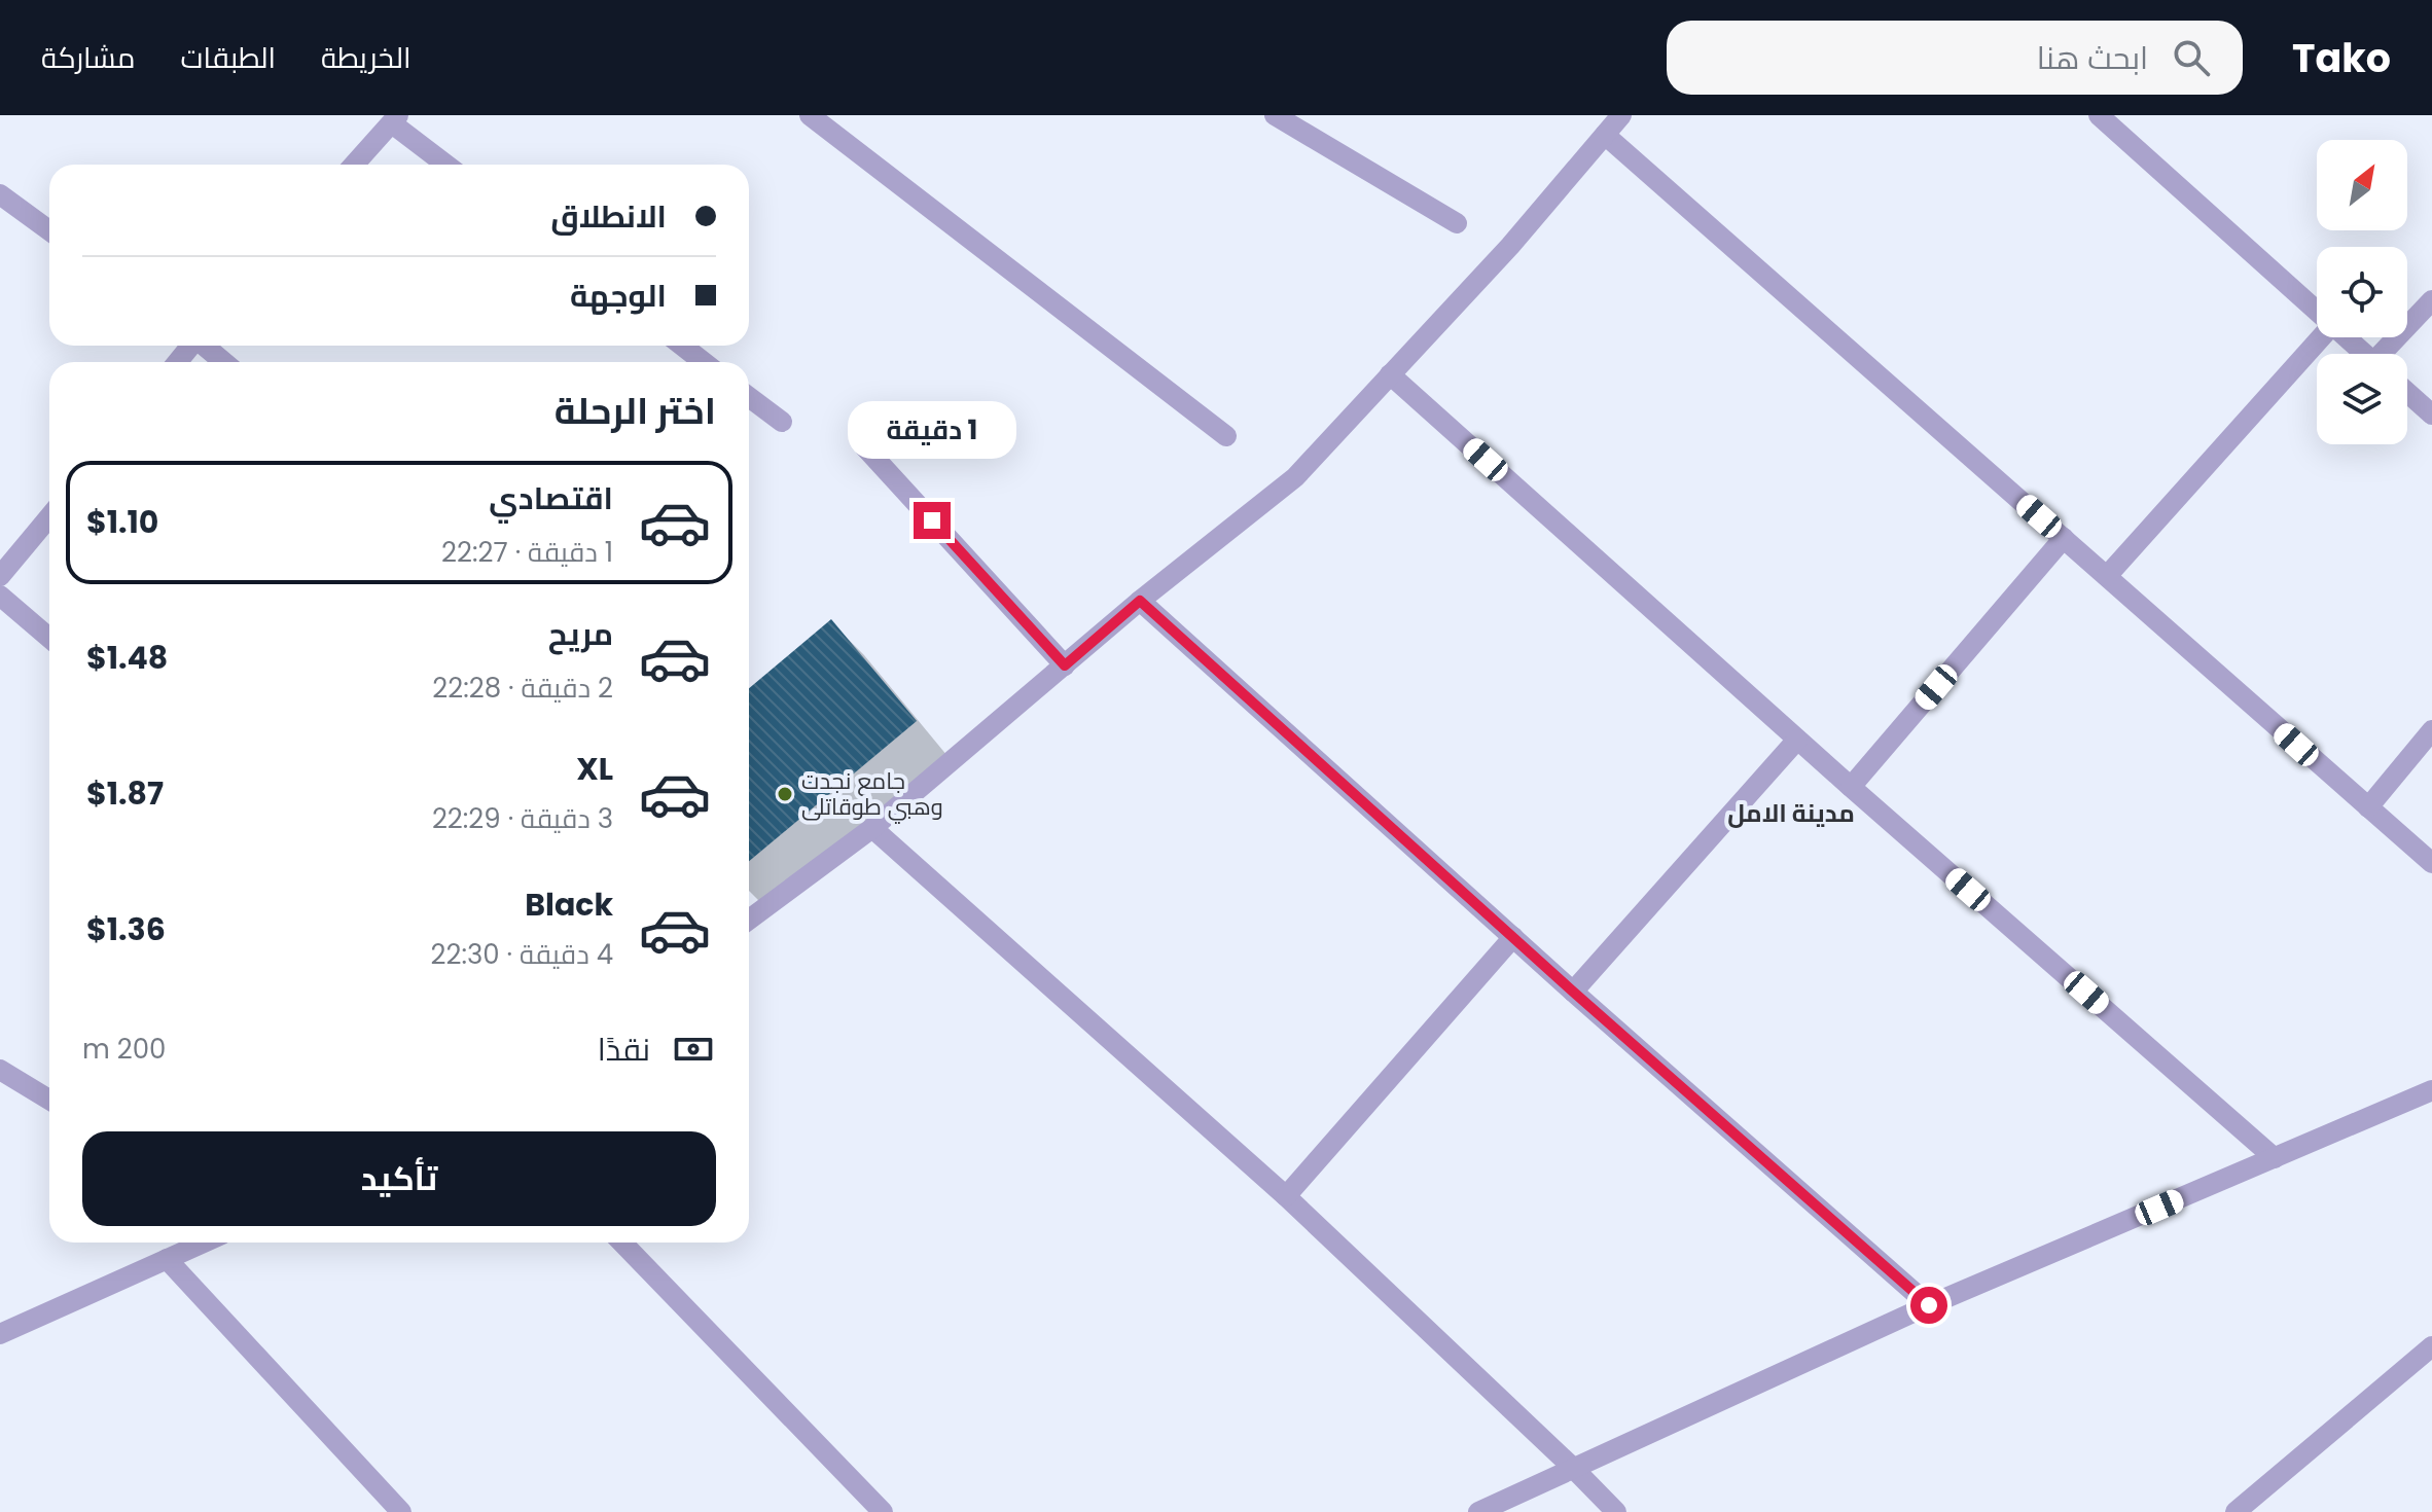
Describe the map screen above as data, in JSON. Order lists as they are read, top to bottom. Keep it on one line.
{"districts":["مدينة الامل"],"places":["جامع نجدت وهبي طوقاتلى"],"north":"top right","page":{"header":"Tako","search":"ابحث هنا","nav":["الخريطة","الطبقات","مشاركة"],"banner":["الانطلاق","الوجهة"],"heading":"اختر الرحلة","bubble":"1 دقيقة","list":[{"name":"اقتصادي","note":"1 دقيقة · 22:27","value":"$1.10"},{"name":"مريح","note":"2 دقيقة · 22:28","value":"$1.48"},{"name":"XL","note":"3 دقيقة · 22:29","value":"$1.87"},{"name":"Black","note":"4 دقيقة · 22:30","value":"$1.36"}],"pay":["نقدًا","200 m"],"buttons":"تأكيد"}}
